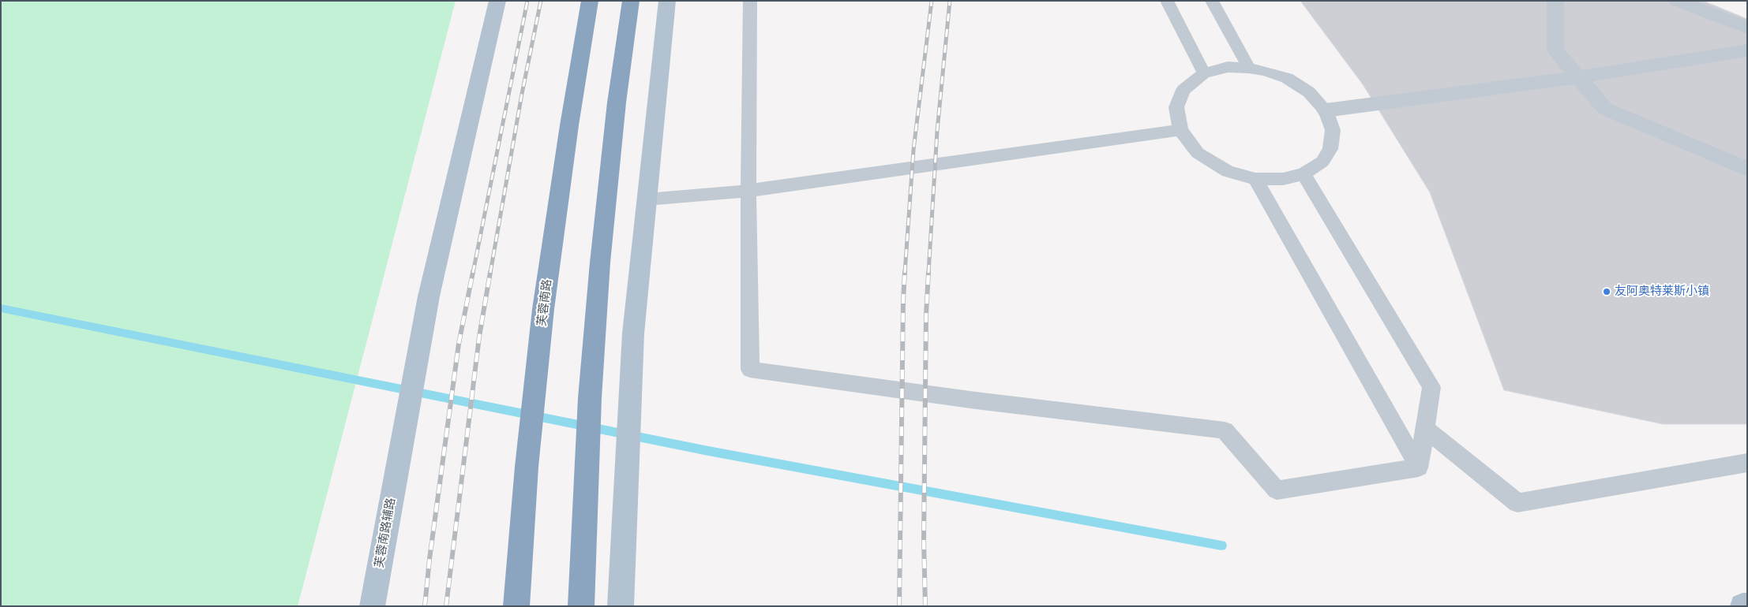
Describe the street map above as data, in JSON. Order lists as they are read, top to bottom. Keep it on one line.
{"streets":{"highway":["芙蓉南路"],"main road":["芙蓉南路辅路"]},"places":["友阿奥特莱斯小镇"]}
